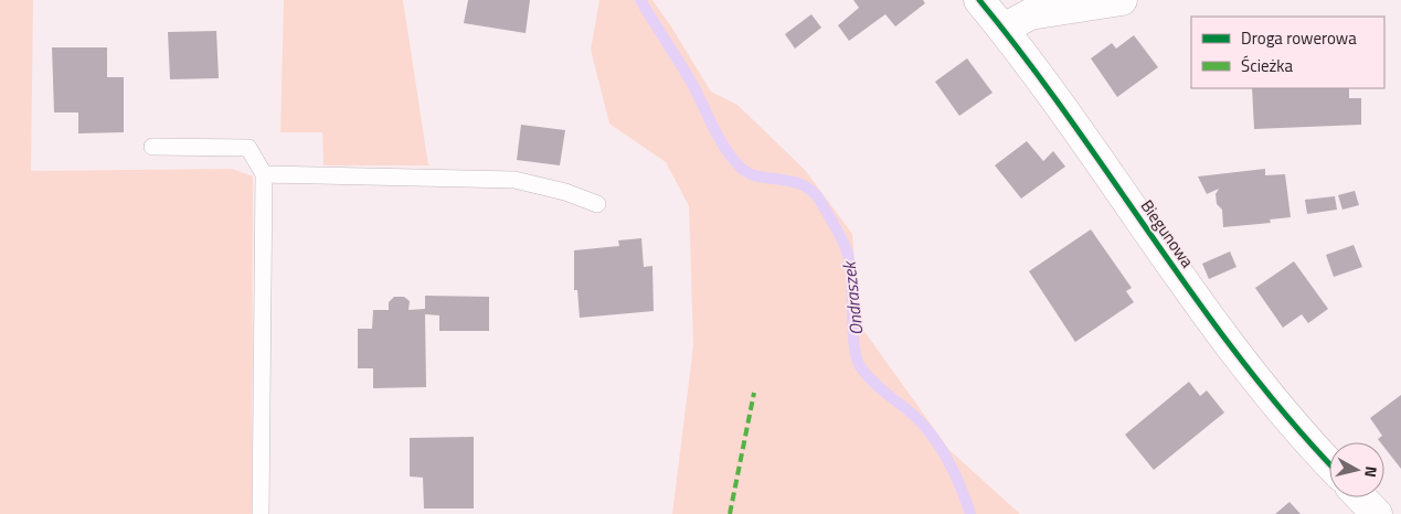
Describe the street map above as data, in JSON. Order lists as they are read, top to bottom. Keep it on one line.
{"streets":{"street":["Biegunowa"]},"water":["Ondraszek"],"legend":["Droga rowerowa","Ścieżka"],"north":"right"}
